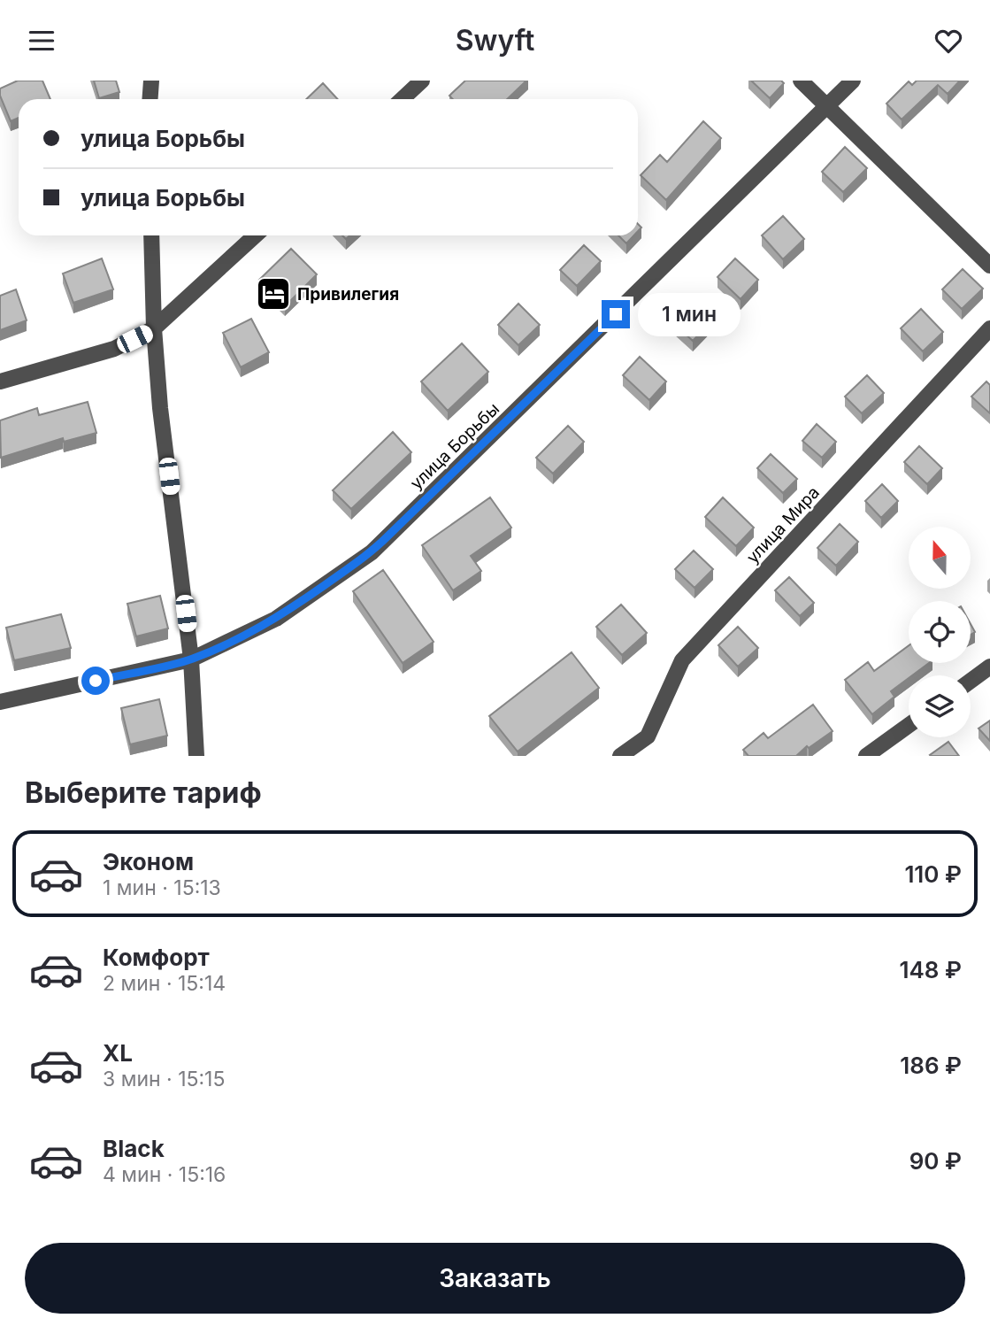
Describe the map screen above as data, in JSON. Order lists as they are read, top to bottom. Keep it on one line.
{"streets":{"street":["улица Борьбы","улица Мира"]},"places":{"hotel":["Привилегия"]},"north":"top","page":{"header":"Swyft","banner":["улица Борьбы","улица Борьбы"],"bubble":"1 мин","heading":"Выберите тариф","list":[{"name":"Эконом","note":"1 мин · 15:13","value":"110 ₽"},{"name":"Комфорт","note":"2 мин · 15:14","value":"148 ₽"},{"name":"XL","note":"3 мин · 15:15","value":"186 ₽"},{"name":"Black","note":"4 мин · 15:16","value":"90 ₽"}],"buttons":"Заказать"}}
